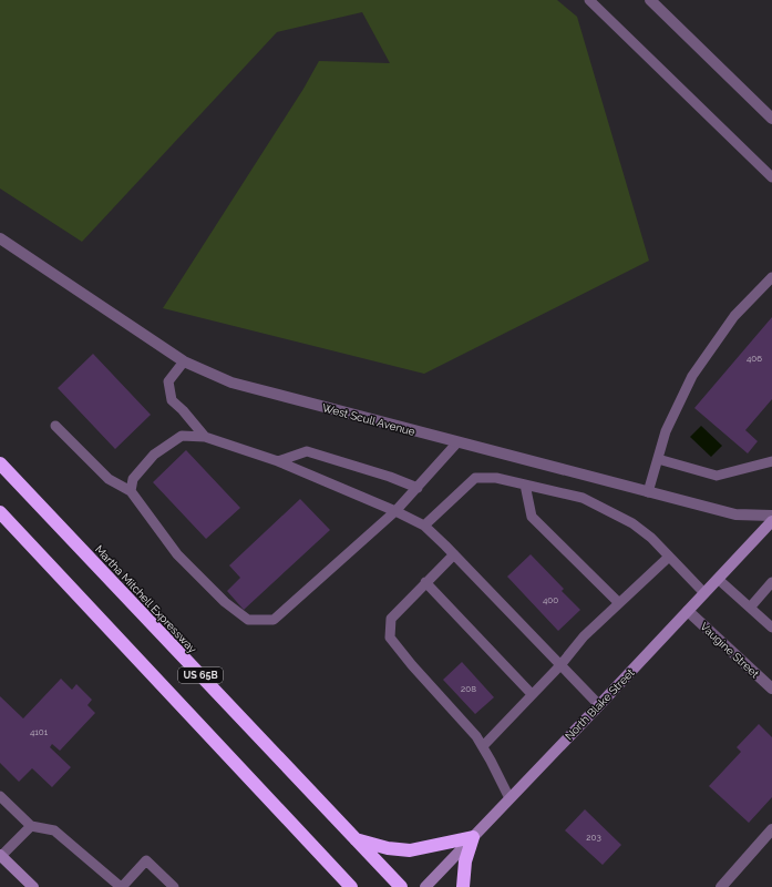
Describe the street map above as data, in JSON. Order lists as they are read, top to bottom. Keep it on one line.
{"streets":{"highway":["Martha Mitchell Expressway","US 65B"],"main road":["North Blake Street"],"street":["West Scull Avenue","Vaugine Street"]},"crossings":[["Vaugine Street","North Blake Street"]],"house_numbers":["406","400","208","4101","203"]}
